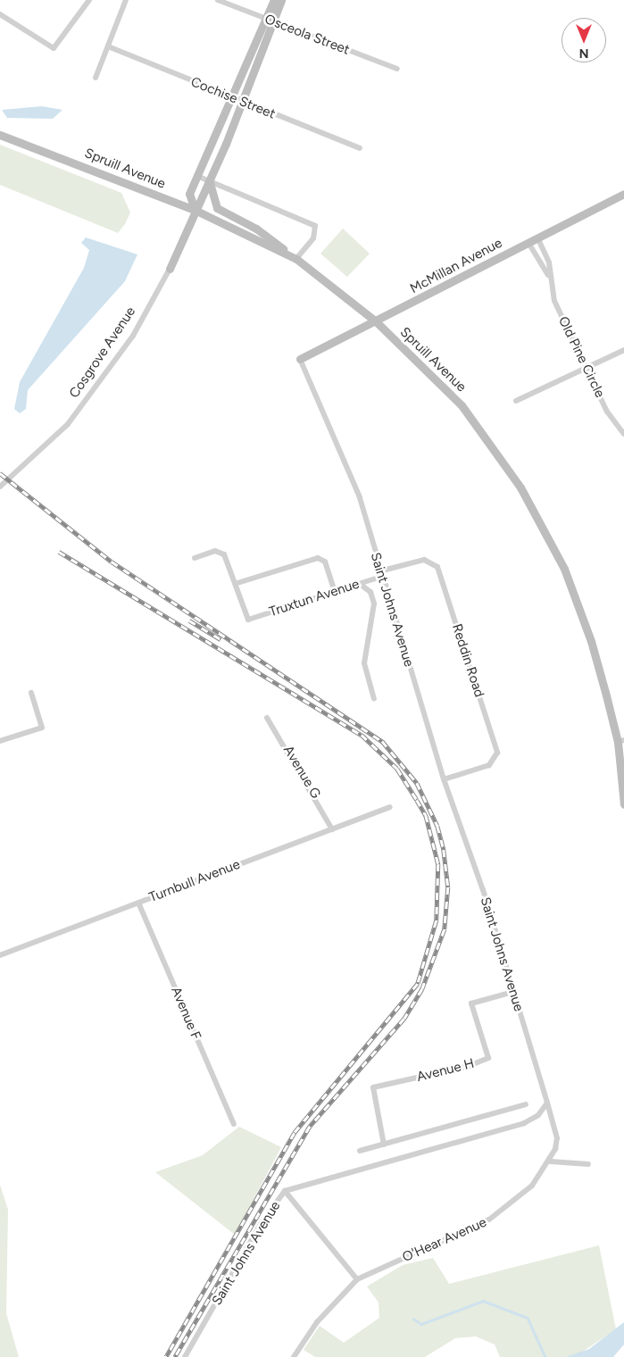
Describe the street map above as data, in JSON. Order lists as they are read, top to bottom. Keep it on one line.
{"streets":{"street":["Osceola Street","Cochise Street","Spruill Avenue","McMillan Avenue","Cosgrove Avenue","Old Pine Circle","Truxtun Avenue","Saint Johns Avenue","Reddin Road","Avenue G","Turnbull Avenue","Avenue F","Avenue H","O'Hear Avenue"]},"crossings":[["Osceola Street","Cosgrove Avenue"],["Cochise Street","Cosgrove Avenue"],["Spruill Avenue","McMillan Avenue"],["Spruill Avenue","Cosgrove Avenue"],["McMillan Avenue","Old Pine Circle"],["McMillan Avenue","Saint Johns Avenue"],["Truxtun Avenue","Saint Johns Avenue"],["Truxtun Avenue","Reddin Road"],["Saint Johns Avenue","Reddin Road"],["Saint Johns Avenue","Avenue H"],["Saint Johns Avenue","O'Hear Avenue"],["Avenue G","Turnbull Avenue"],["Turnbull Avenue","Avenue F"]],"north":"bottom"}
